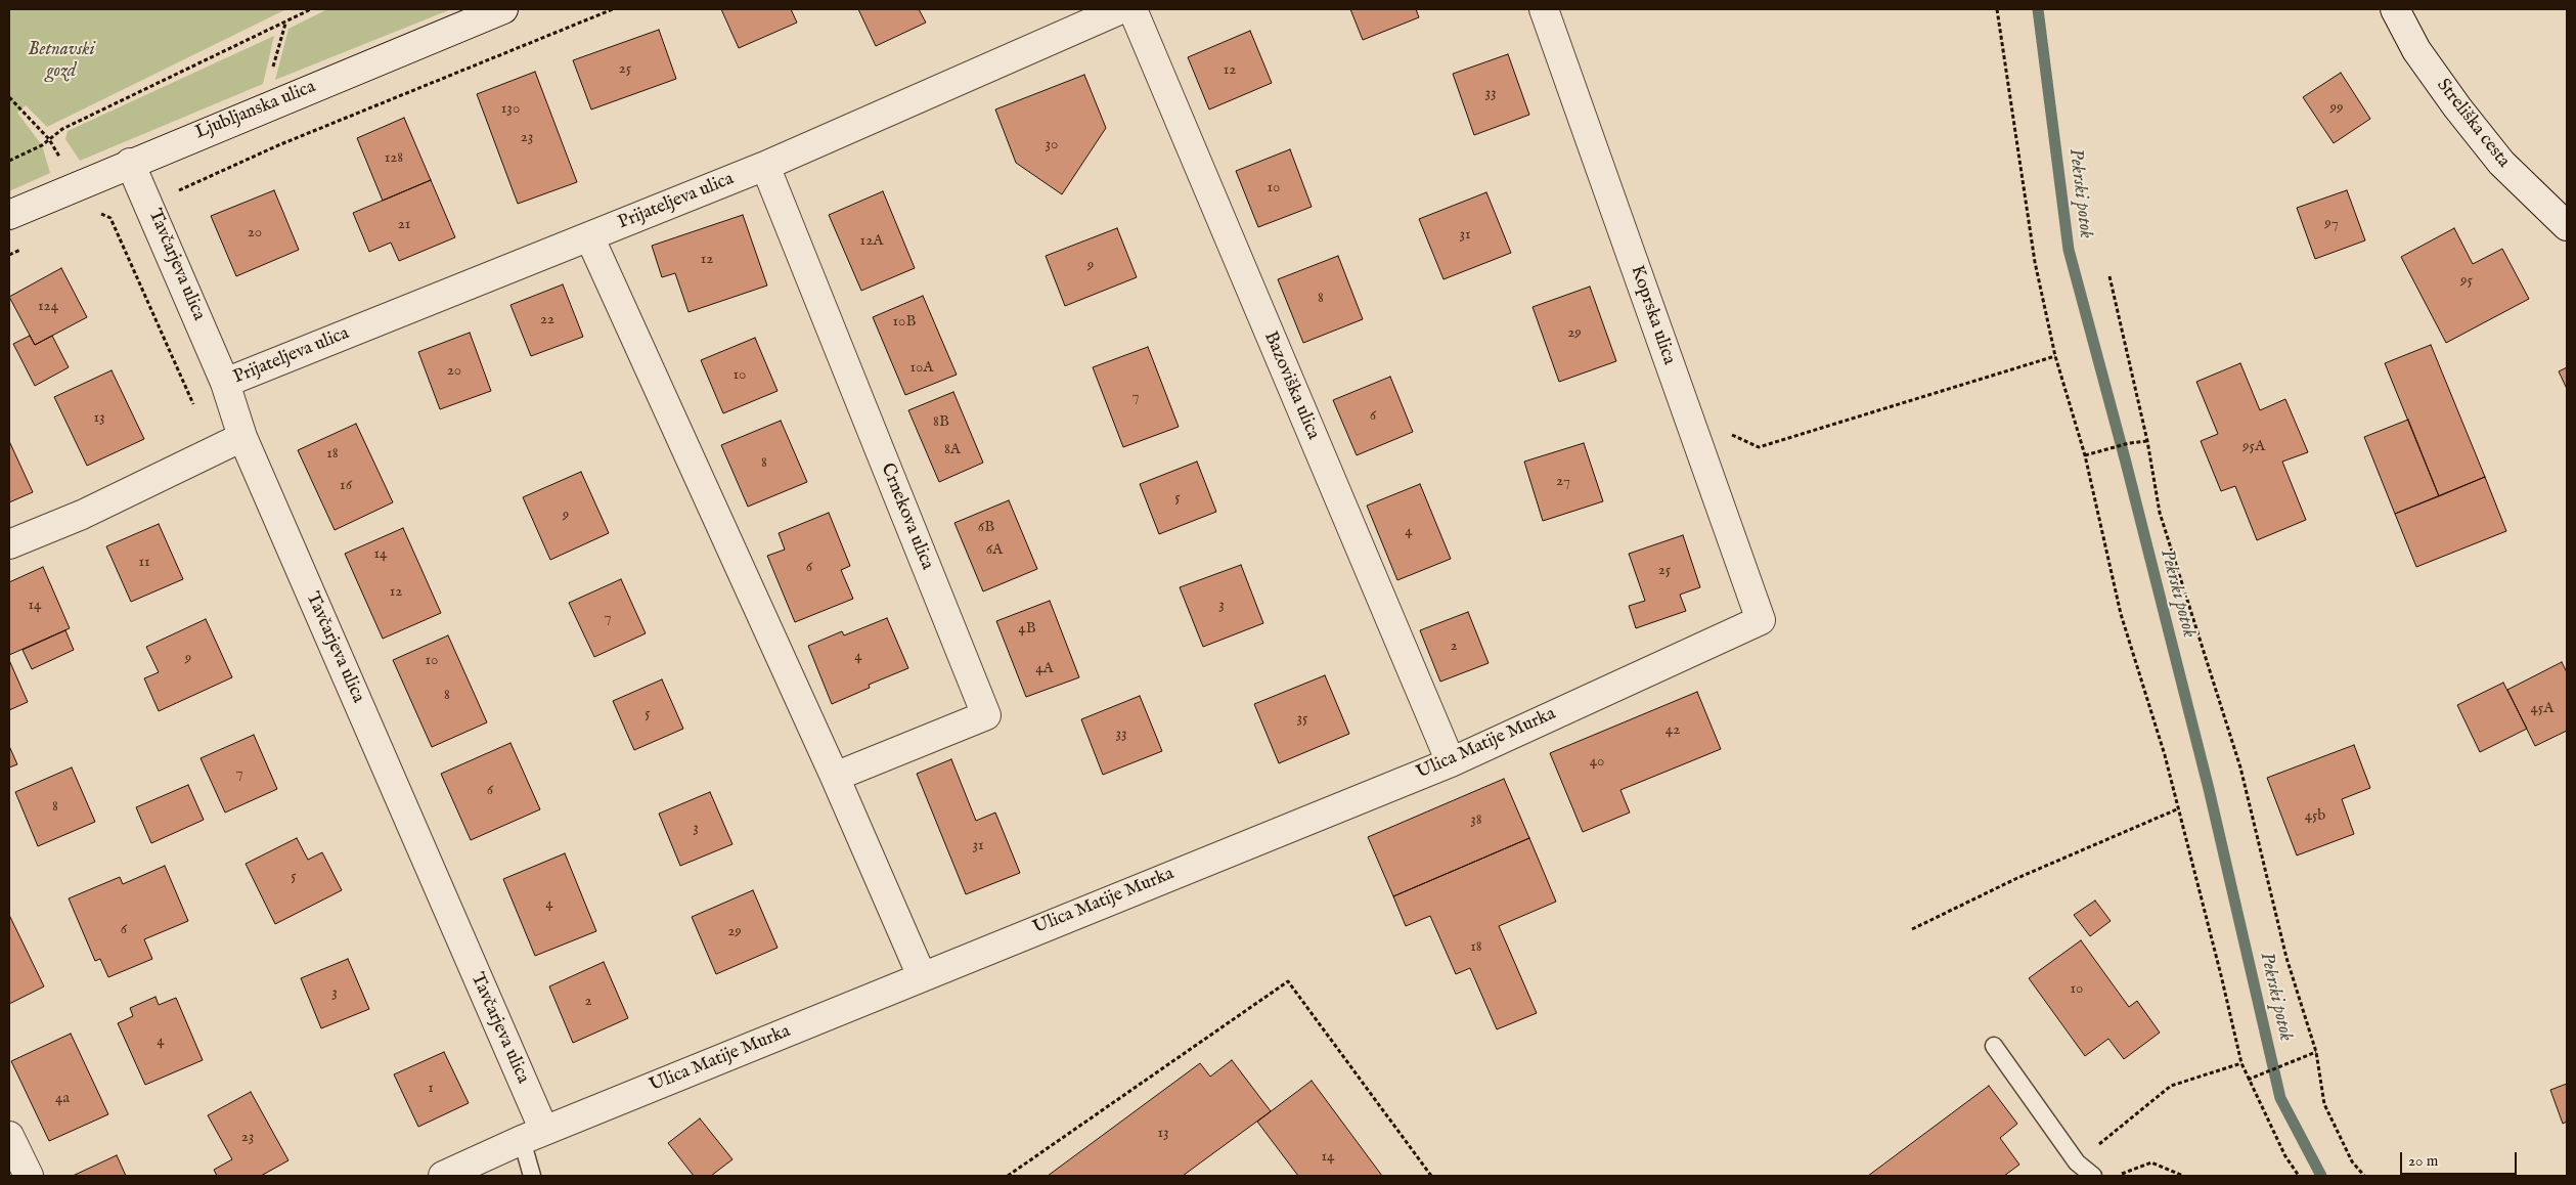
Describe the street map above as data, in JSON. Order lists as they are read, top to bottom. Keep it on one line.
{"streets":{"street":["Ljubljanska ulica","Streliška cesta","Prijateljeva ulica","Tavčarjeva ulica","Koprska ulica","Bazoviška ulica","Crnekova ulica","Ulica Matije Murka"]},"crossings":[["Ljubljanska ulica","Tavčarjeva ulica"],["Prijateljeva ulica","Tavčarjeva ulica"],["Prijateljeva ulica","Crnekova ulica"],["Tavčarjeva ulica","Ulica Matije Murka"],["Koprska ulica","Ulica Matije Murka"],["Bazoviška ulica","Ulica Matije Murka"]],"water":["Pekrski potok"],"parks":["Betnavski gozd"],"house_numbers":["25","12","33","99","130","23","30","128","10","97","21","20","31","12A","12","9","95","8","124","22","10B","29","10A","20","10","7","6","13","8B","95A","8A","18","8","27","16","5","9","6B","4","6A","14","11","6","25","12","14","3","7","4B","2","4","9","10","4A","8","45A","5","35","42","33","40","7","6","8","45b","38","3","31","5","4","6","29","18","10","3","2","4","1","4a","13","23","14"],"scale_bar":"20 m"}
